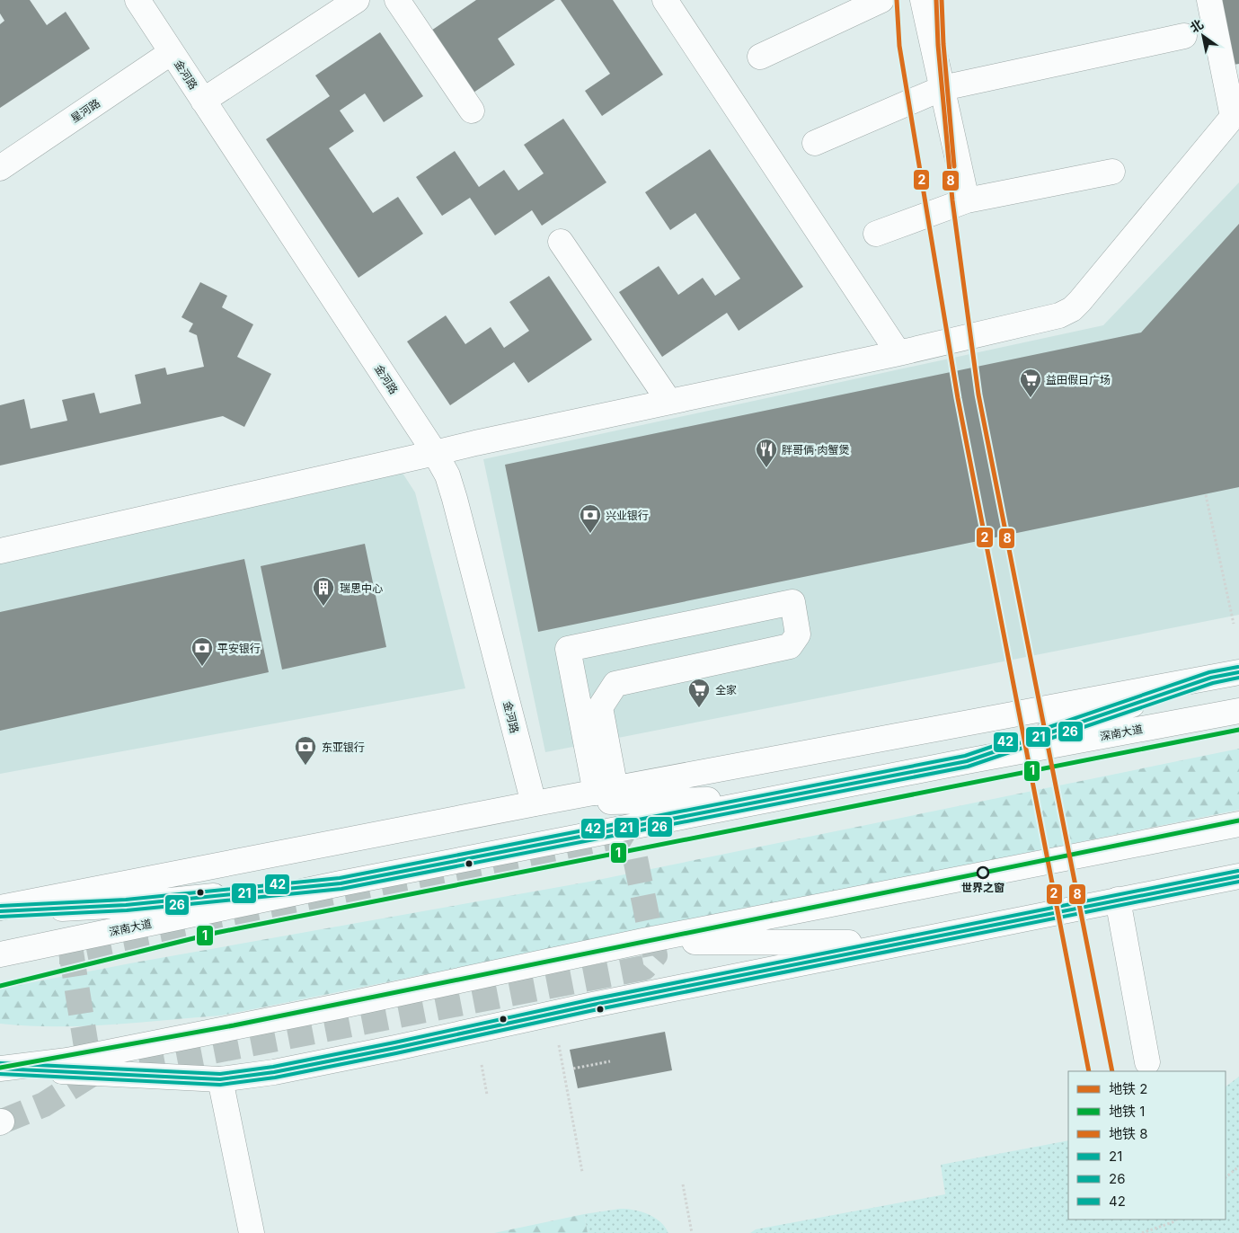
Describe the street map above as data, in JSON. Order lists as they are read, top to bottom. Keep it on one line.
{"streets":{"main road":["金河路","星河路","深南大道"]},"crossings":[["金河路","星河路"]],"places":{"supermarket":["益田假日广场","全家"],"restaurant":["胖哥俩·肉蟹煲"],"bank":["兴业银行","平安银行","东亚银行"],"building":["瑞思中心"],"other":["世界之窗"]},"lines":["metro line 2","metro line 8","transit line 42","transit line 21","transit line 26","metro line 1"],"legend":["地铁 2","地铁 1","地铁 8","21","26","42"],"north":"top left"}
